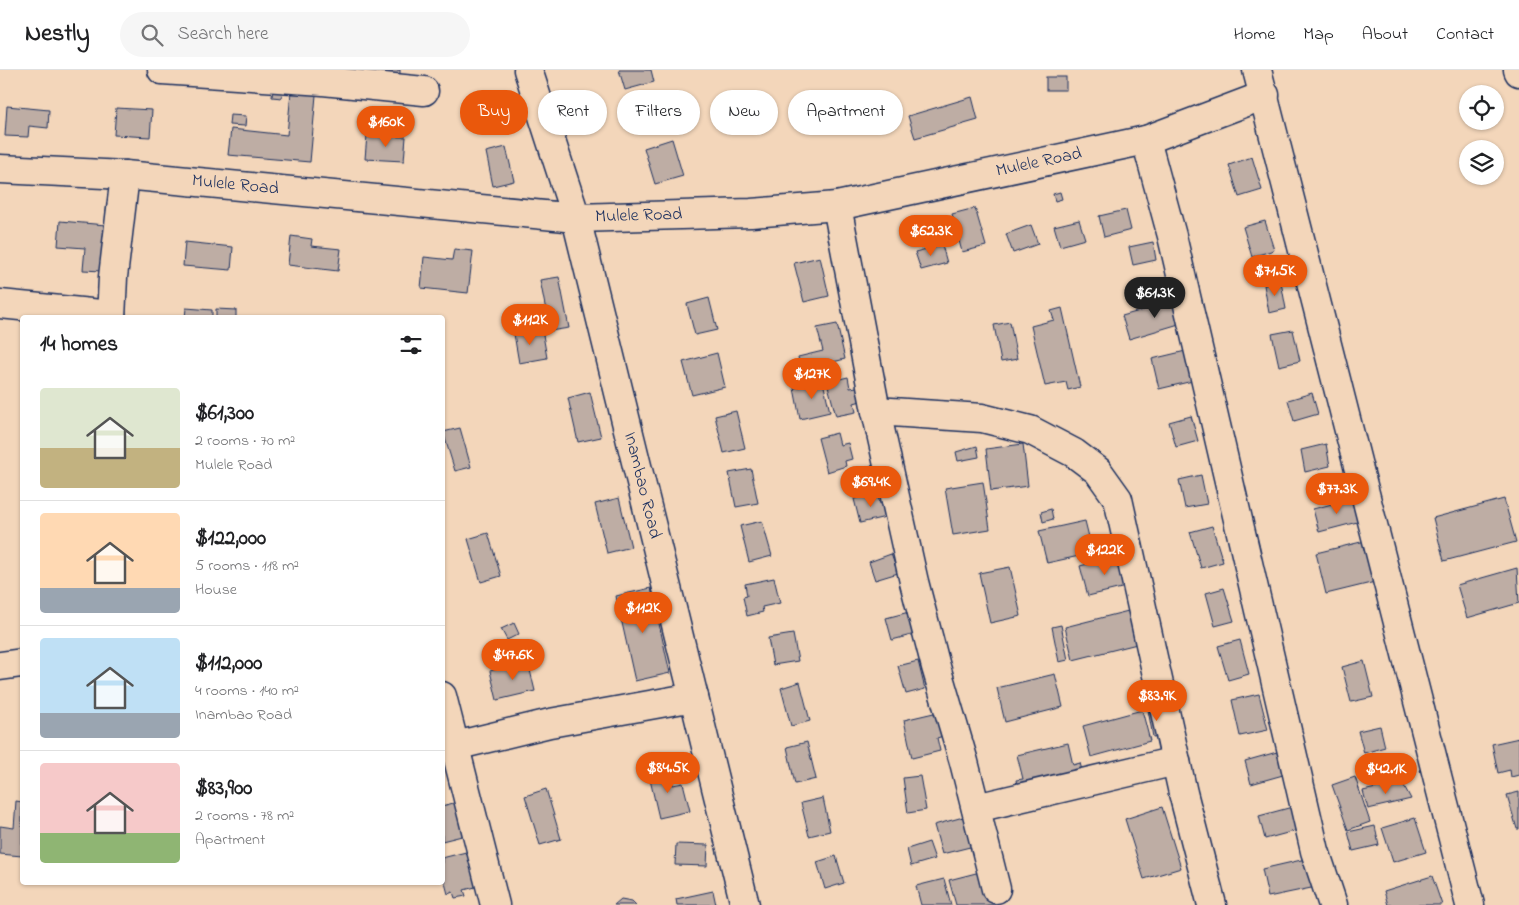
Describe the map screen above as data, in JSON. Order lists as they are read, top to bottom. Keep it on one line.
{"streets":{"street":["Mulele Road","Inambao Road"]},"crossings":[["Mulele Road","Inambao Road"]],"page":{"header":"Nestly","search":"Search here","nav":["Home","Map","About","Contact"],"chip":["Buy","Rent","Filters","New","Apartment"],"price":["$160K","$62.3K","$71.5K","$61.3K","$112K","$127K","$69.4K","$77.3K","$122K","$112K","$47.6K","$83.9K","$84.5K","$42.1K"],"heading":"14 homes","list":[{"name":"$61,300","note":"2 rooms · 70 m² · Mulele Road"},{"name":"$122,000","note":"5 rooms · 118 m² · House"},{"name":"$112,000","note":"4 rooms · 140 m² · Inambao Road"},{"name":"$83,900","note":"2 rooms · 78 m² · Apartment"}]}}
